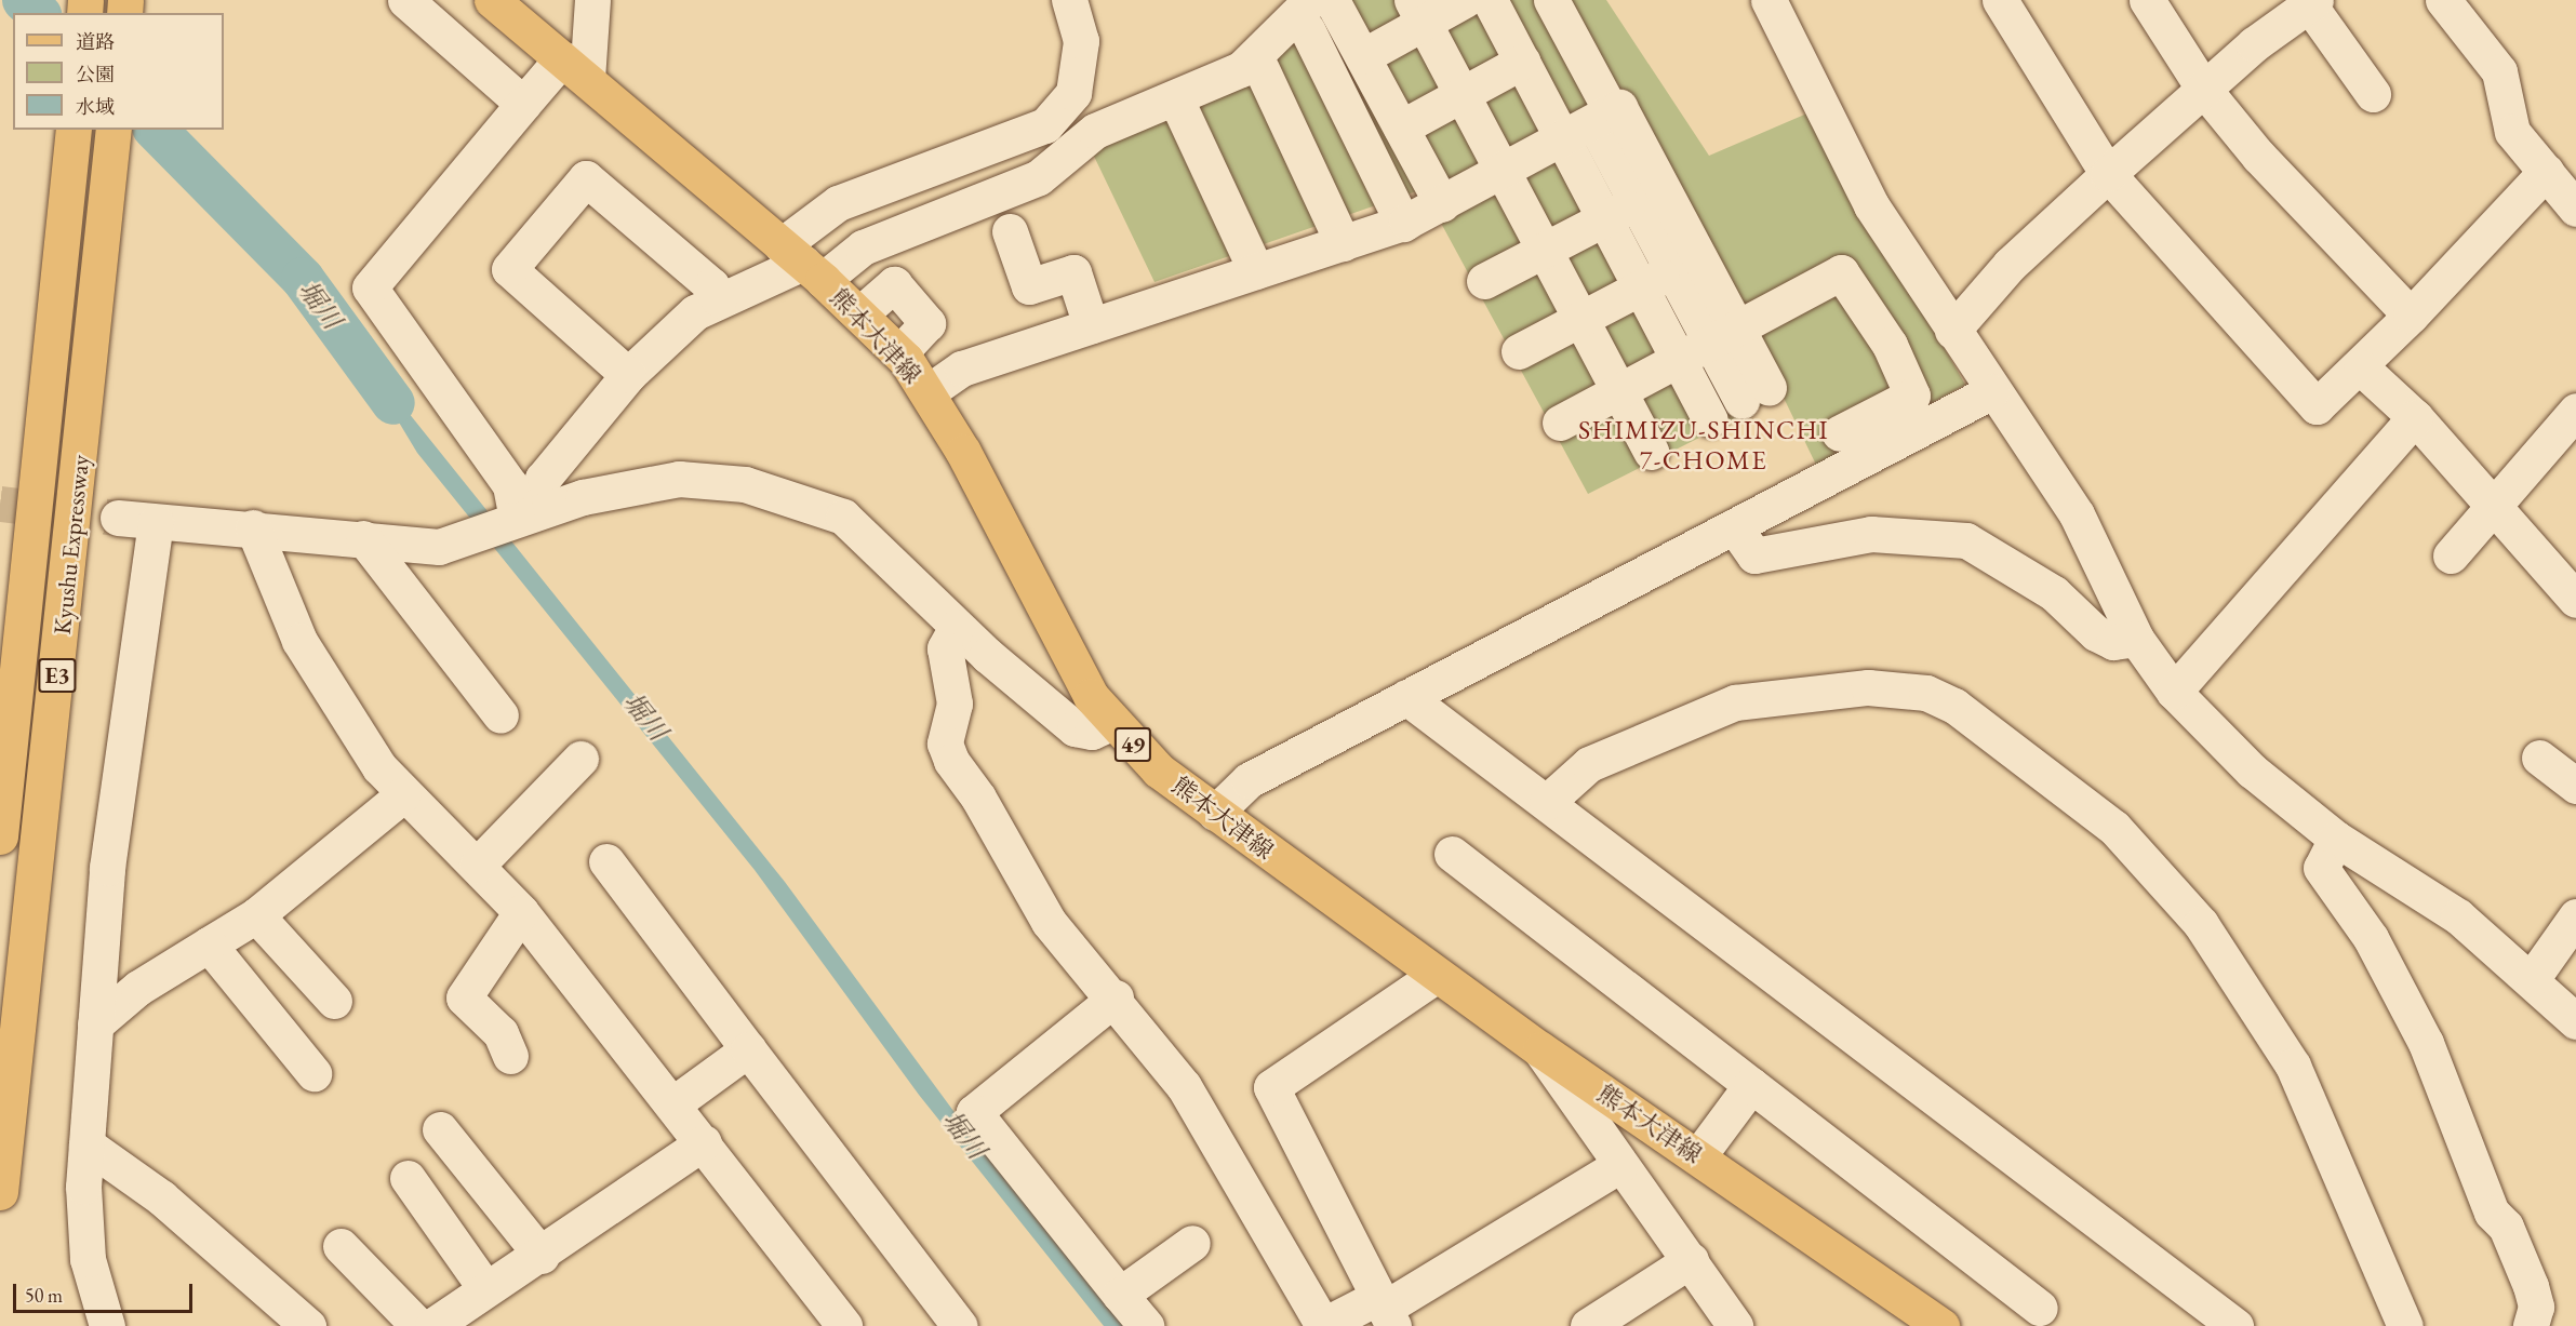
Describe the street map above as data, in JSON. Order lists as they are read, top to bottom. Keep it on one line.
{"streets":{"main road":["熊本大津線","Kyushu Expressway","E3","49"]},"districts":["SHIMIZU-SHINCHI 7-CHOME"],"water":["堀川"],"legend":["道路","公園","水域"],"scale_bar":"50 m"}
